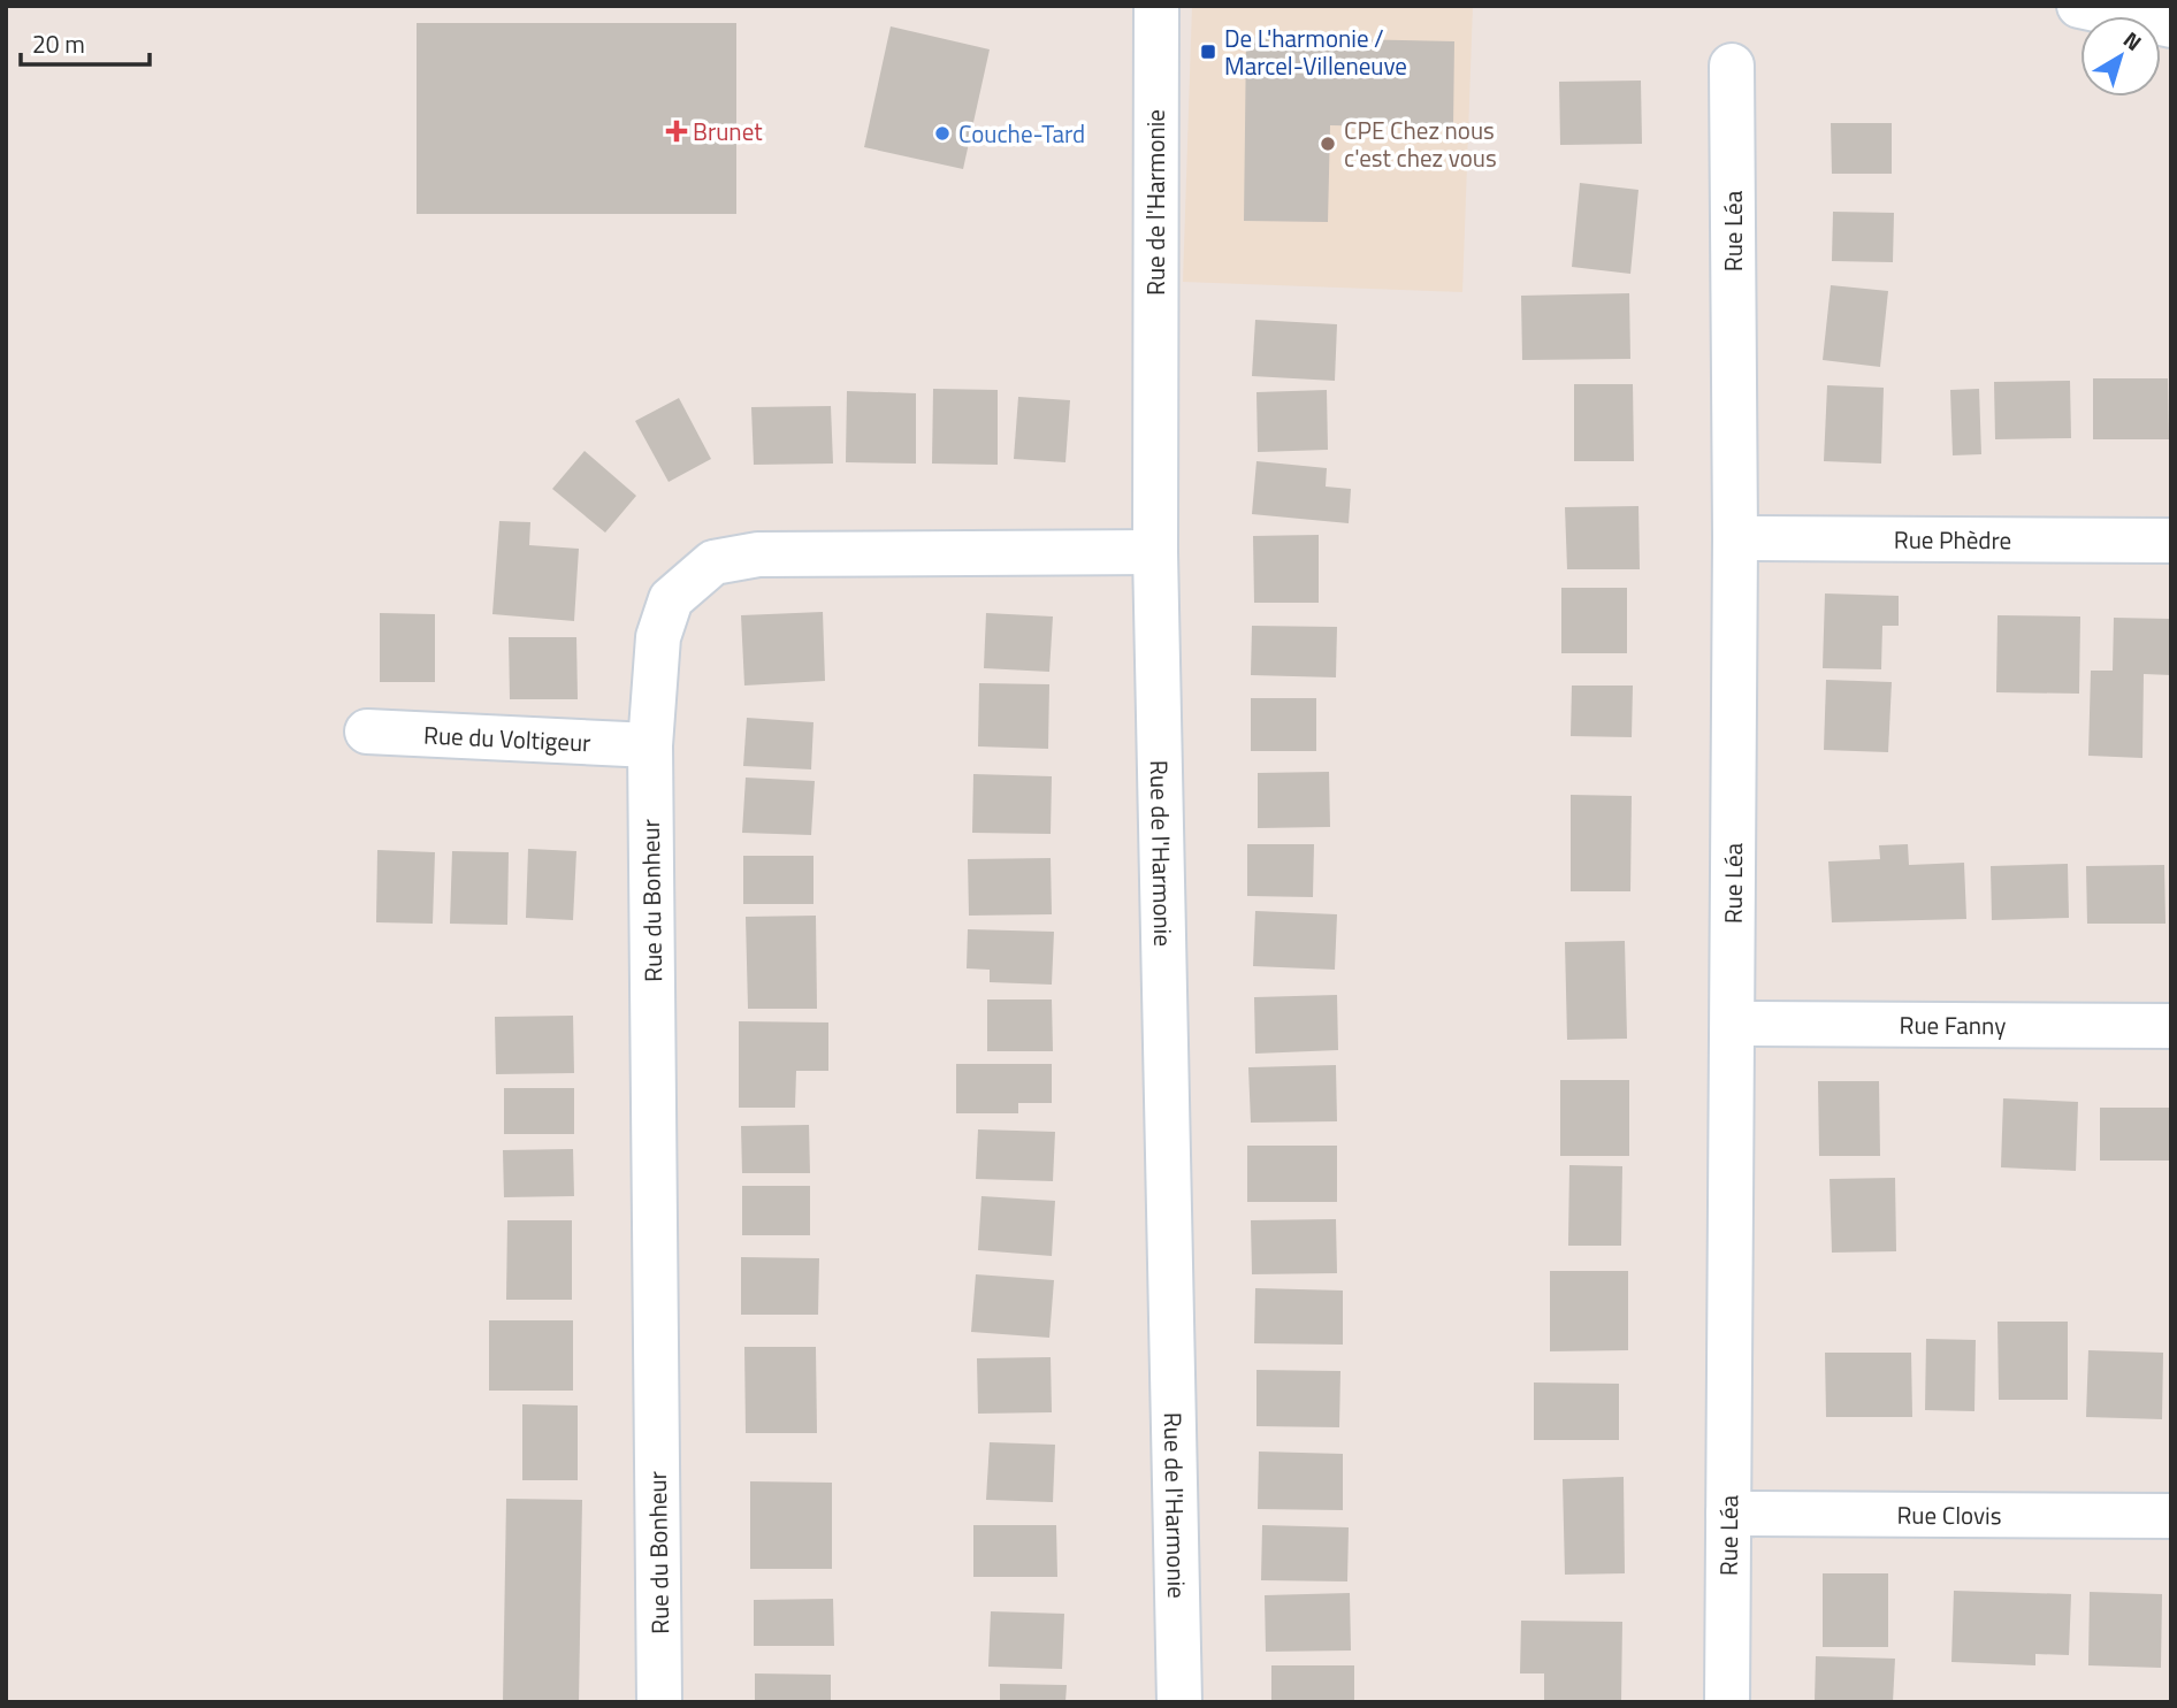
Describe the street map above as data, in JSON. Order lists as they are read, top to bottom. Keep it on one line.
{"streets":{"street":["Rue de l'Harmonie","Rue Léa","Rue Phèdre","Rue du Voltigeur","Rue du Bonheur","Rue Fanny","Rue Clovis"]},"crossings":[["Rue de l'Harmonie","Rue du Bonheur"],["Rue Léa","Rue Phèdre"],["Rue Léa","Rue Fanny"],["Rue Léa","Rue Clovis"],["Rue du Voltigeur","Rue du Bonheur"]],"places":{"transit":["De L'harmonie / Marcel-Villeneuve"],"health":["Brunet"],"other":["Couche-Tard","CPE Chez nous c'est chez vous"]},"scale_bar":"20 m","north":"top right"}
